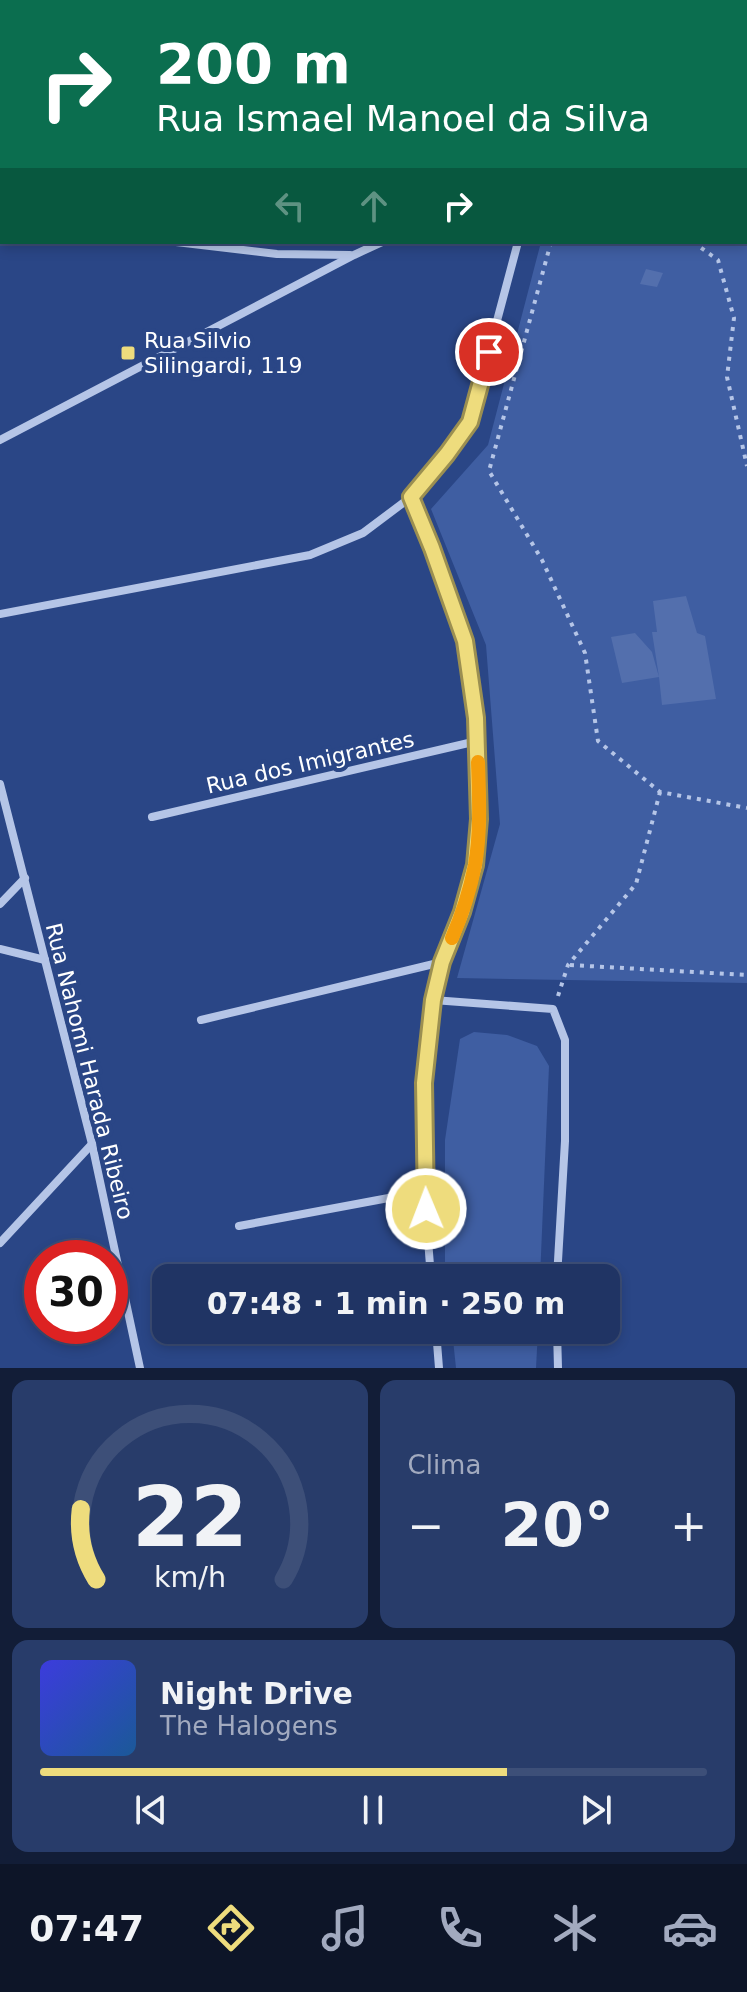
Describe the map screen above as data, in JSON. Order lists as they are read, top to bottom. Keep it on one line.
{"streets":{"street":["Rua dos Imigrantes","Rua Nahomi Harada Ribeiro"]},"places":{"transit":["Rua Silvio Silingardi, 119"]},"page":{"turn":["200 m","Rua Ismael Manoel da Silva"],"limit":"30","trip":"07:48 · 1 min · 250 m","tile":"Clima","heat":["−","20°","+"],"song":["Night Drive","The Halogens"],"tabs":"07:47","gauge":["22","km/h"]}}
